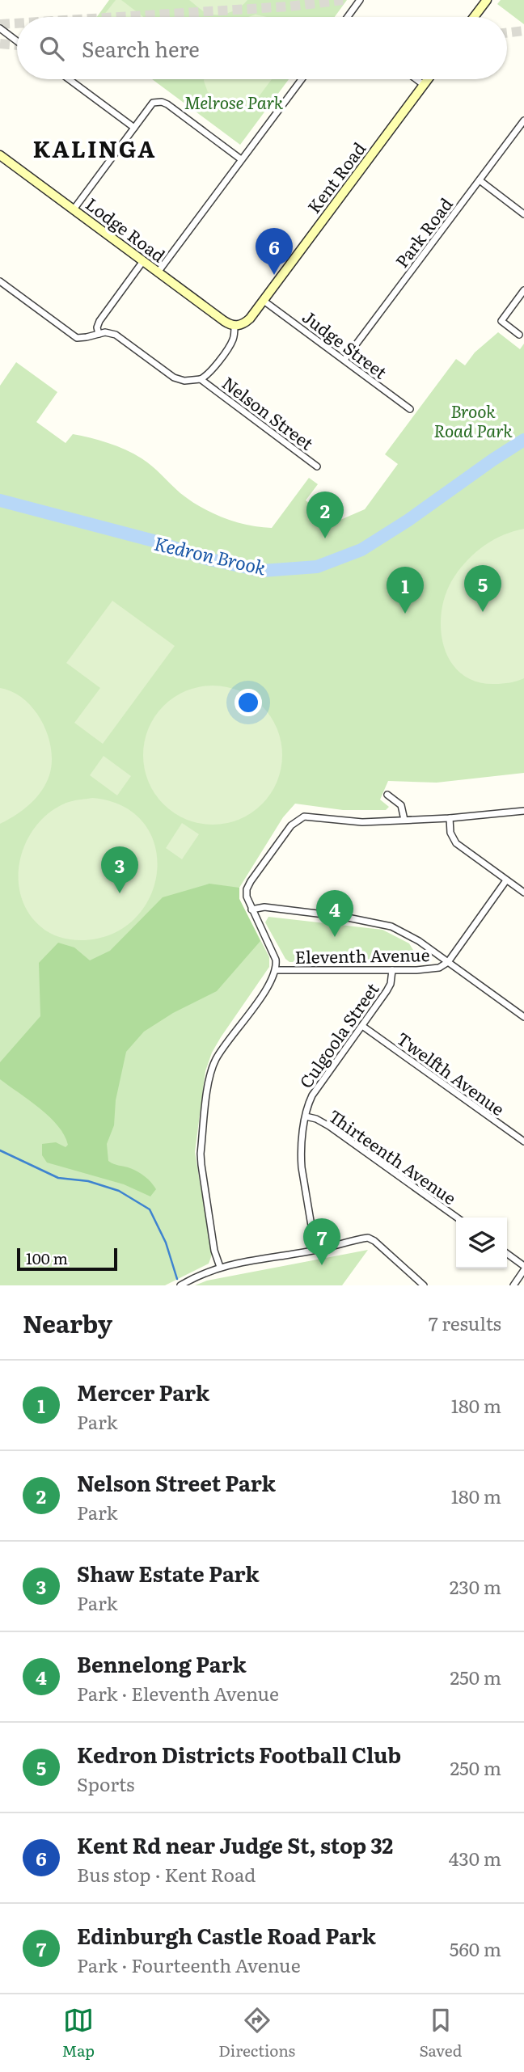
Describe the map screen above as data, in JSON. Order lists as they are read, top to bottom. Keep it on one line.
{"streets":{"street":["Kent Road","Lodge Road","Park Road","Judge Street","Nelson Street","Eleventh Avenue","Culgoola Street","Twelfth Avenue","Thirteenth Avenue"]},"crossings":[["Kent Road","Lodge Road"],["Kent Road","Judge Street"],["Park Road","Judge Street"],["Eleventh Avenue","Culgoola Street"],["Culgoola Street","Twelfth Avenue"],["Culgoola Street","Thirteenth Avenue"]],"districts":["KALINGA"],"water":["Kedron Brook"],"parks":["Melrose Park","Brook Road Park"],"scale_bar":"100 m","page":{"search":"Search here","pins":["6","2","5","1","3","4","7"],"scale":"100 m","heading":["Nearby","7 results"],"list":[{"mark":"1","name":"Mercer Park","note":"Park","value":"180 m"},{"mark":"2","name":"Nelson Street Park","note":"Park","value":"180 m"},{"mark":"3","name":"Shaw Estate Park","note":"Park","value":"230 m"},{"mark":"4","name":"Bennelong Park","note":"Park · Eleventh Avenue","value":"250 m"},{"mark":"5","name":"Kedron Districts Football Club","note":"Sports","value":"250 m"},{"mark":"6","name":"Kent Rd near Judge St, stop 32","note":"Bus stop · Kent Road","value":"430 m"},{"mark":"7","name":"Edinburgh Castle Road Park","note":"Park · Fourteenth Avenue","value":"560 m"}],"nav":["Map","Directions","Saved"]}}
